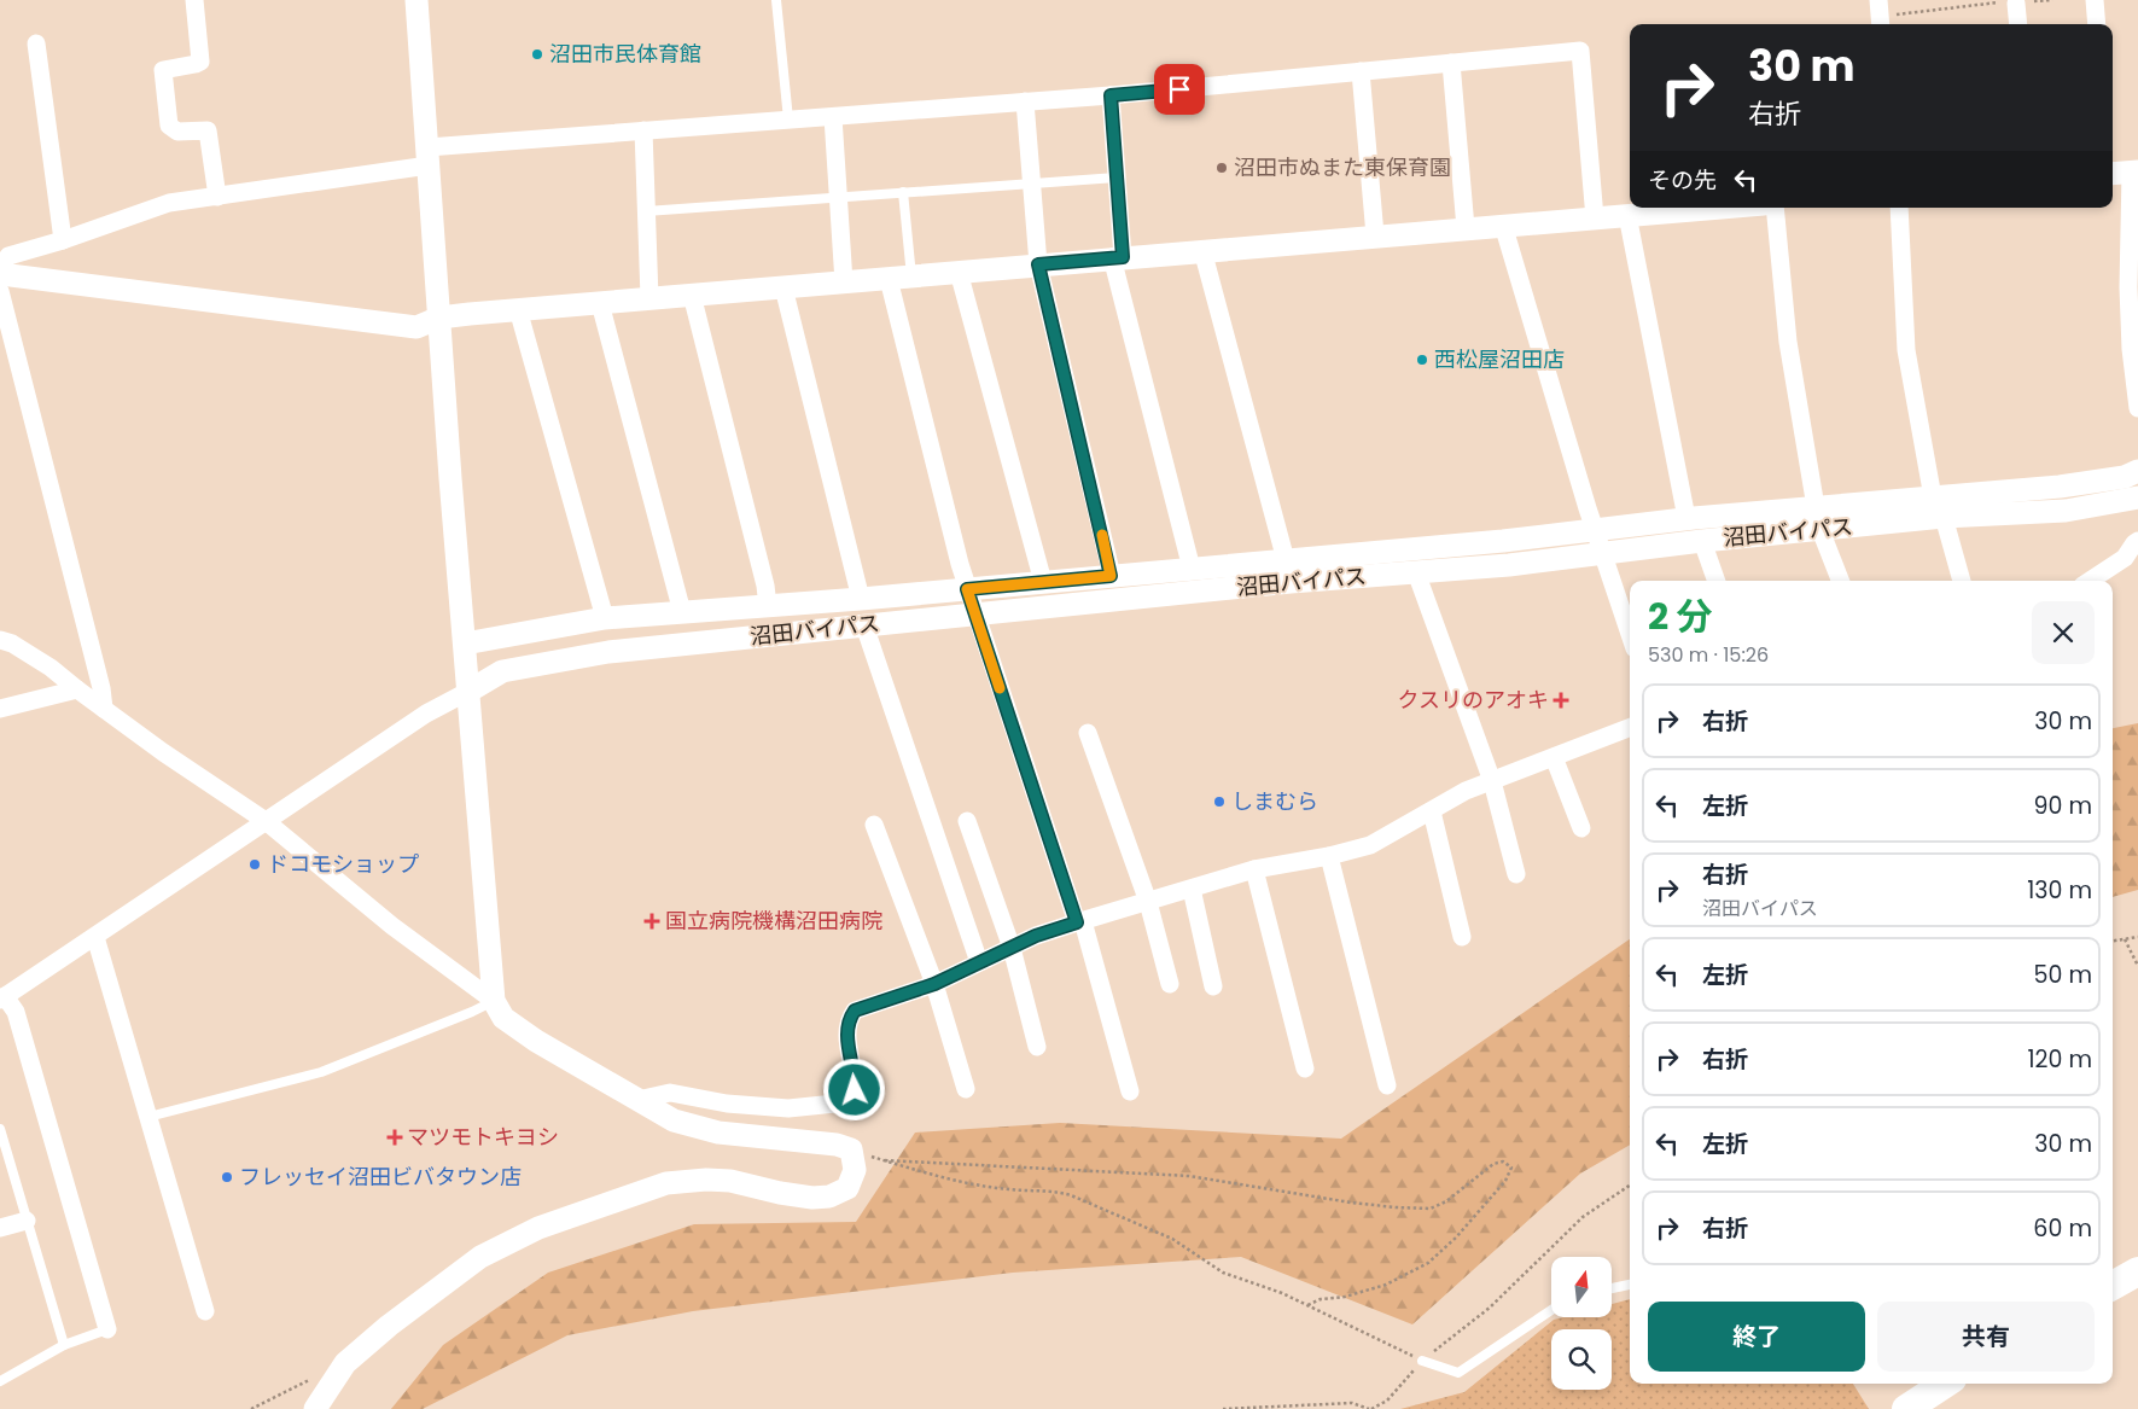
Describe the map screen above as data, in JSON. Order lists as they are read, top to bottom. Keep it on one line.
{"streets":{"street":["沼田バイパス"]},"places":{"other":["沼田市民体育館","沼田市ぬまた東保育園","西松屋沼田店","しまむら","ドコモショップ","フレッセイ沼田ビバタウン店"],"health":["クスリのアオキ","国立病院機構沼田病院","マツモトキヨシ"]},"north":"top","page":{"turn":["30 m","右折"],"then":"その先","heading":["2 分","530 m · 15:26"],"list":[{"name":"右折","value":"30 m"},{"name":"左折","value":"90 m"},{"name":"右折","note":"沼田バイパス","value":"130 m"},{"name":"左折","value":"50 m"},{"name":"右折","value":"120 m"},{"name":"左折","value":"30 m"},{"name":"右折","value":"60 m"}],"buttons":["終了","共有"]}}
